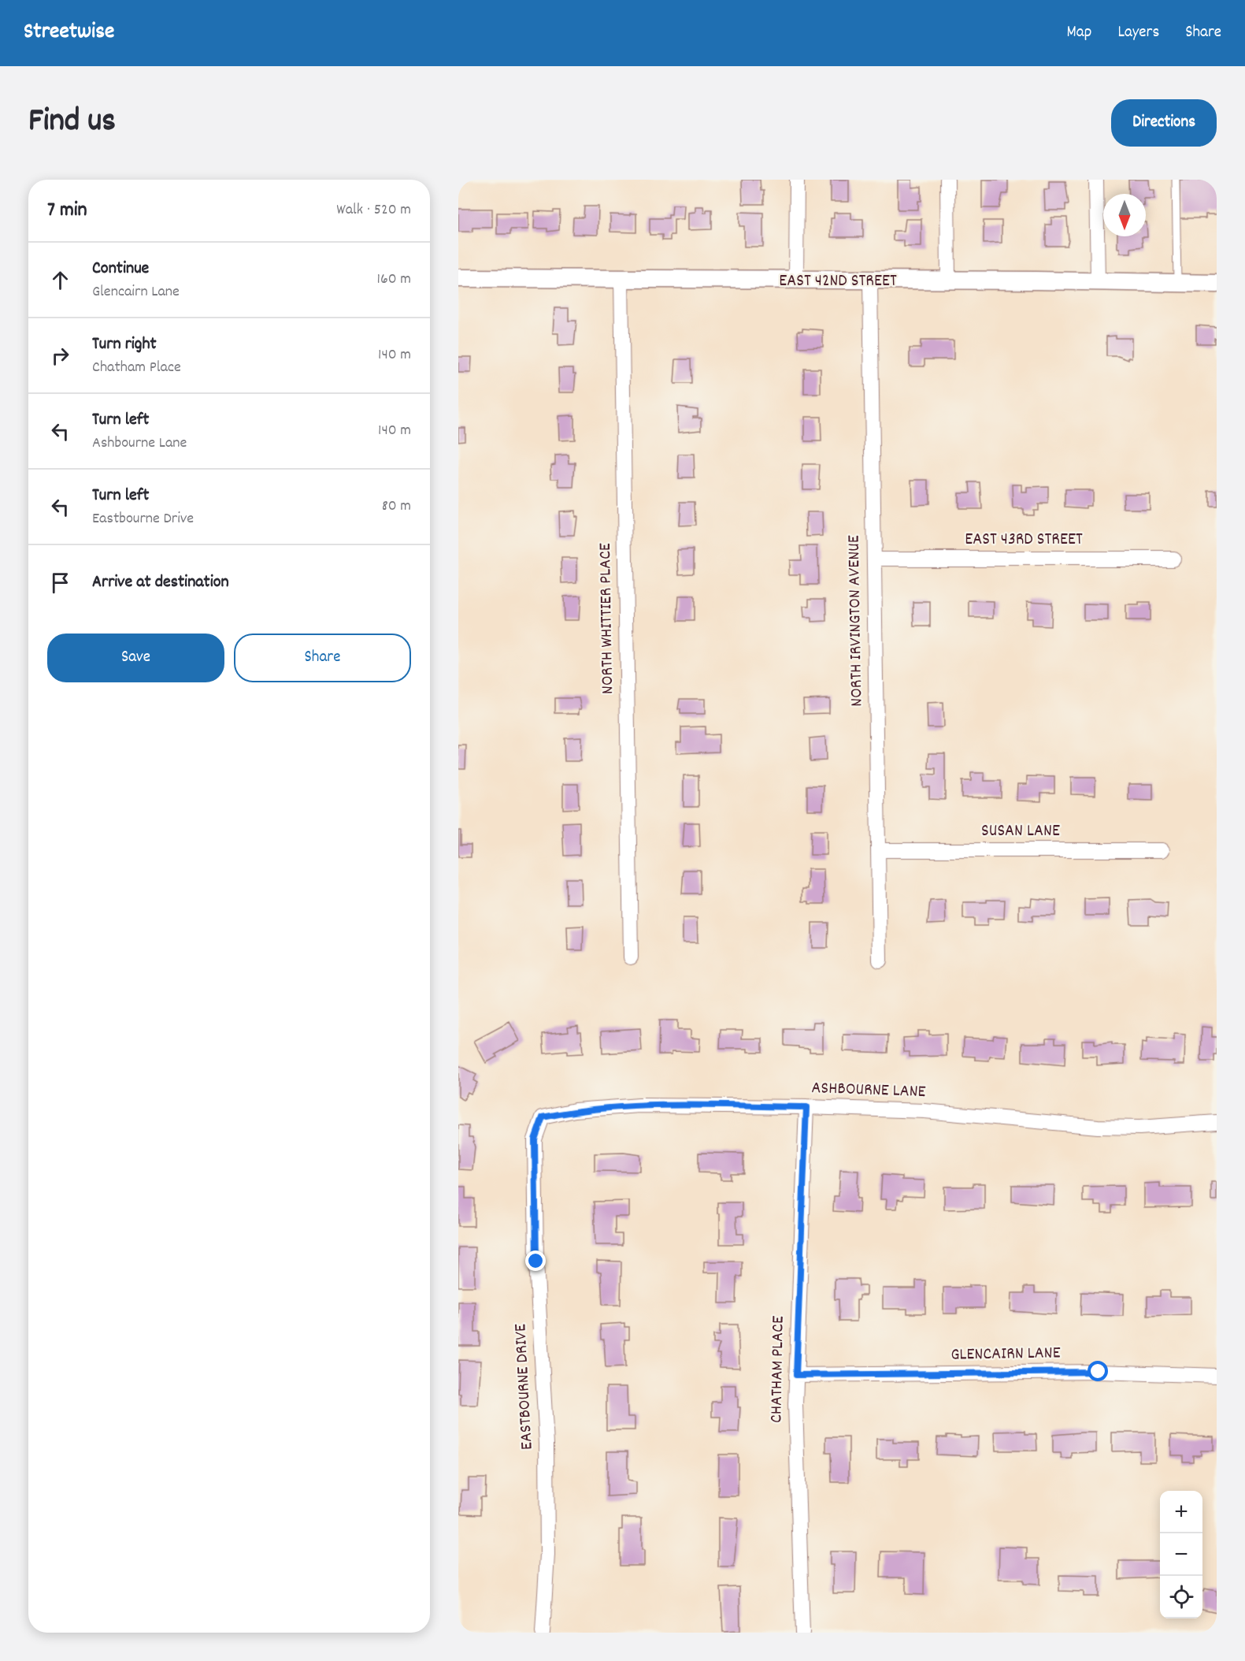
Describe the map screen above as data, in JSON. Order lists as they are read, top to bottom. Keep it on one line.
{"streets":{"street":["EAST 42ND STREET","EAST 43RD STREET","NORTH WHITTIER PLACE","NORTH IRVINGTON AVENUE","SUSAN LANE","ASHBOURNE LANE","GLENCAIRN LANE","CHATHAM PLACE","EASTBOURNE DRIVE"]},"crossings":[["EAST 42ND STREET","NORTH WHITTIER PLACE"],["EAST 42ND STREET","NORTH IRVINGTON AVENUE"],["EAST 43RD STREET","NORTH IRVINGTON AVENUE"],["NORTH IRVINGTON AVENUE","SUSAN LANE"],["ASHBOURNE LANE","CHATHAM PLACE"],["ASHBOURNE LANE","EASTBOURNE DRIVE"],["GLENCAIRN LANE","CHATHAM PLACE"]],"north":"bottom","page":{"header":"Streetwise","nav":["Map","Layers","Share"],"title":"Find us","buttons":["Directions",["Save","Share"]],"heading":["7 min","Walk · 520 m"],"list":[["Continue","Glencairn Lane","160 m"],["Turn right","Chatham Place","140 m"],["Turn left","Ashbourne Lane","140 m"],["Turn left","Eastbourne Drive","80 m"],"Arrive at destination"],"map_buttons":["+","−"]}}
